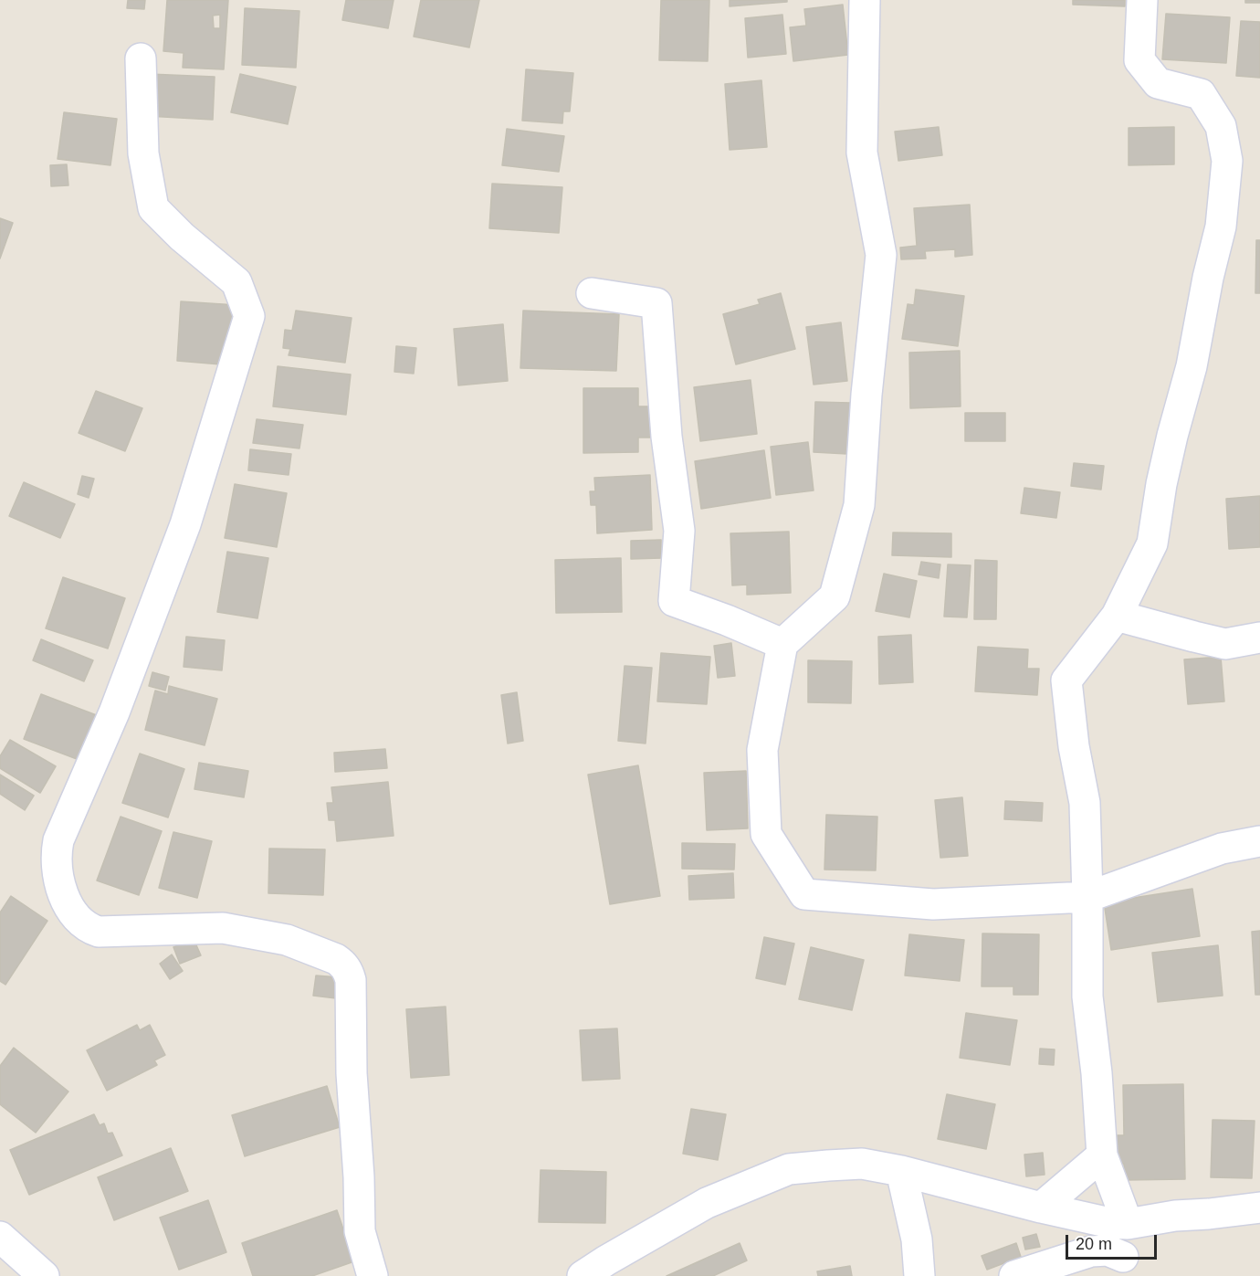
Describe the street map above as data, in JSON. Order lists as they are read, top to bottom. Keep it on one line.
{"scale_bar":"20 m"}
